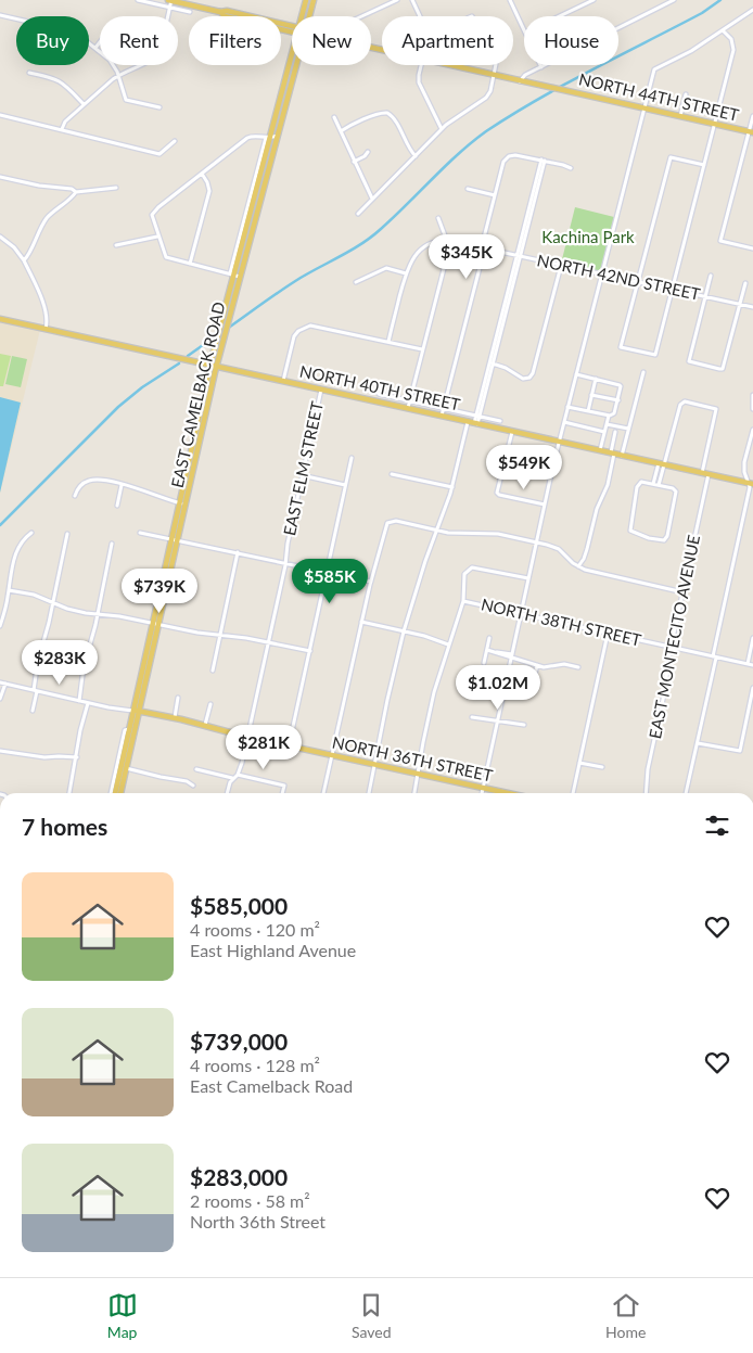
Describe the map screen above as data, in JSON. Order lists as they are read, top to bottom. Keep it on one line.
{"streets":{"main road":["NORTH 44TH STREET","NORTH 40TH STREET","EAST CAMELBACK ROAD","NORTH 36TH STREET"],"street":["NORTH 42ND STREET","EAST ELM STREET","NORTH 38TH STREET","EAST MONTECITO AVENUE"]},"crossings":[["NORTH 40TH STREET","EAST CAMELBACK ROAD"],["NORTH 40TH STREET","EAST ELM STREET"],["NORTH 40TH STREET","EAST MONTECITO AVENUE"],["EAST CAMELBACK ROAD","NORTH 36TH STREET"],["EAST ELM STREET","NORTH 36TH STREET"],["NORTH 38TH STREET","EAST MONTECITO AVENUE"]],"parks":["Kachina Park"],"page":{"chip":["Buy","Rent","Filters","New","Apartment","House"],"price":["$345K","$549K","$585K","$739K","$283K","$1.02M","$281K"],"heading":"7 homes","list":[{"name":"$585,000","note":"4 rooms · 120 m² · East Highland Avenue"},{"name":"$739,000","note":"4 rooms · 128 m² · East Camelback Road"},{"name":"$283,000","note":"2 rooms · 58 m² · North 36th Street"}],"tabs":["Map","Saved","Home"]}}
